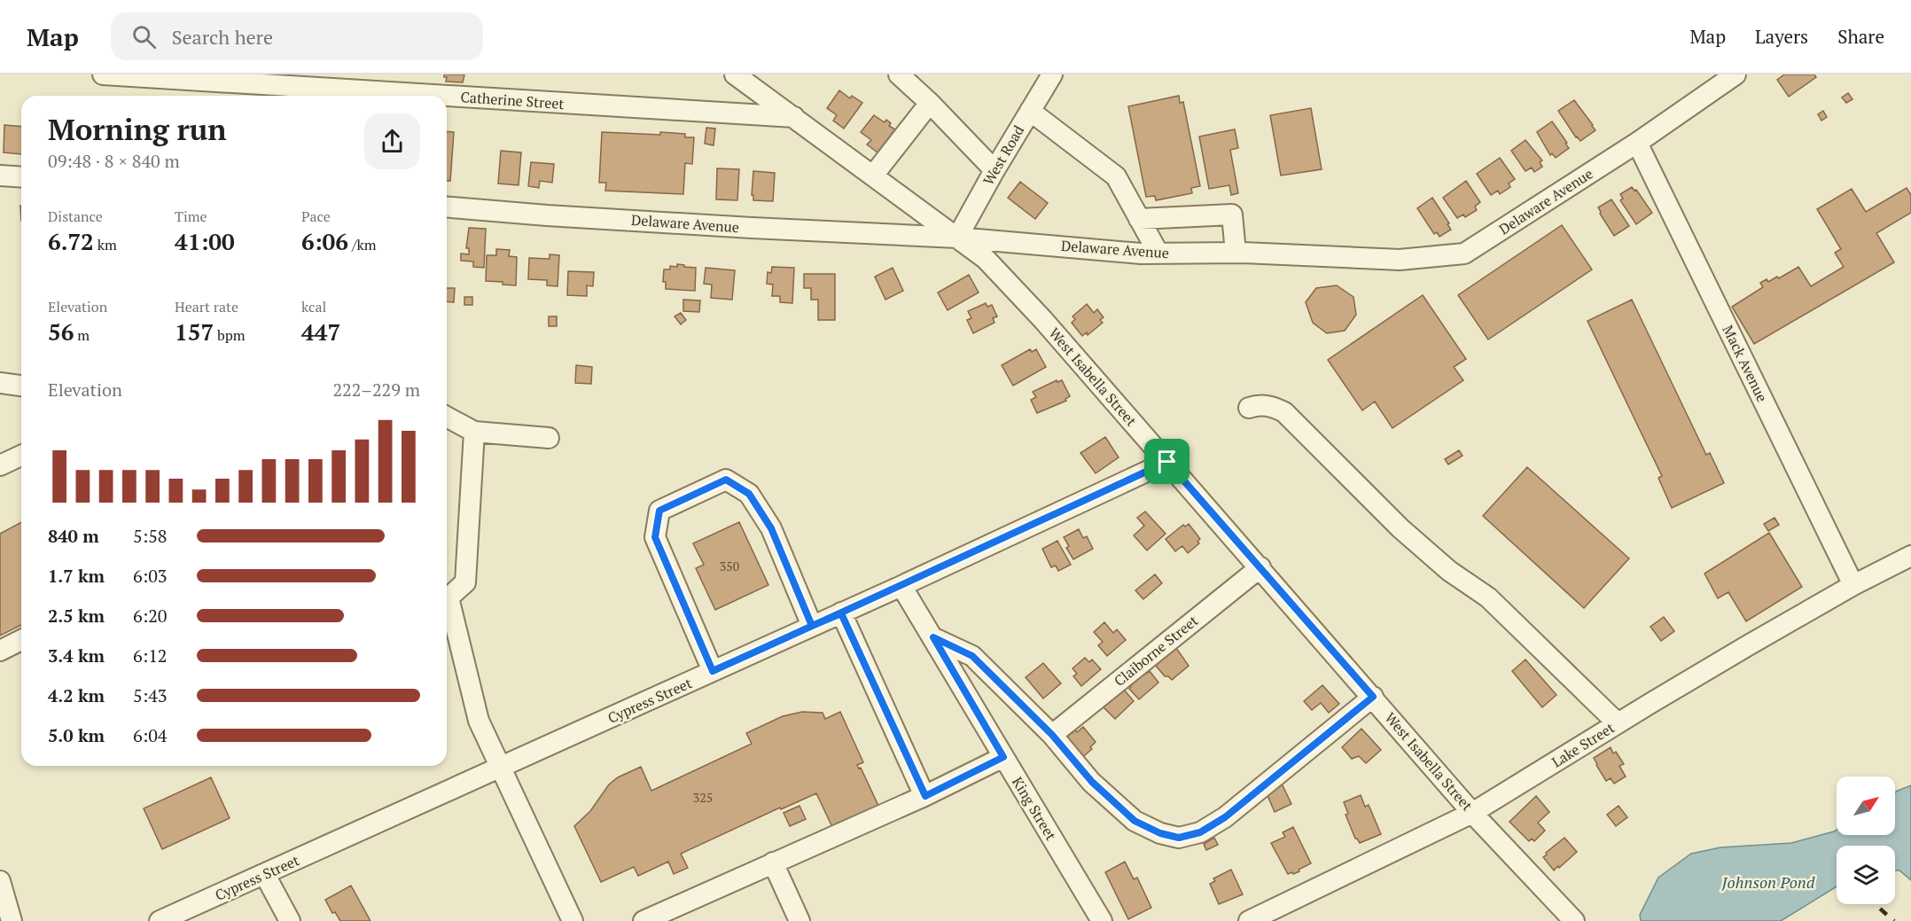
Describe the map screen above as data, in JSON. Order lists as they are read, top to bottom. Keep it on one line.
{"streets":{"street":["Catherine Street","West Road","Delaware Avenue","Mack Avenue","West Isabella Street","Claiborne Street","Cypress Street","Lake Street","King Street"]},"crossings":[["Catherine Street","West Isabella Street"],["West Road","Delaware Avenue"],["West Road","West Isabella Street"],["Delaware Avenue","Mack Avenue"],["Delaware Avenue","West Isabella Street"],["Mack Avenue","Lake Street"],["West Isabella Street","Claiborne Street"],["West Isabella Street","Cypress Street"],["West Isabella Street","Lake Street"],["Cypress Street","King Street"]],"water":["Johnson Pond"],"house_numbers":["350","325"],"north":"top right","page":{"header":"Map","search":"Search here","nav":["Map","Layers","Share"],"heading":["Morning run","09:48 · 8 × 840 m"],"stats":[["Distance","6.72 km"],["Time","41:00"],["Pace","6:06 /km"],["Elevation","56 m"],["Heart rate","157 bpm"],["kcal","447"]],"chart":["Elevation","222–229 m"],"list":[{"name":"840 m","note":"5:58"},{"name":"1.7 km","note":"6:03"},{"name":"2.5 km","note":"6:20"},{"name":"3.4 km","note":"6:12"},{"name":"4.2 km","note":"5:43"},{"name":"5.0 km","note":"6:04"}]}}
